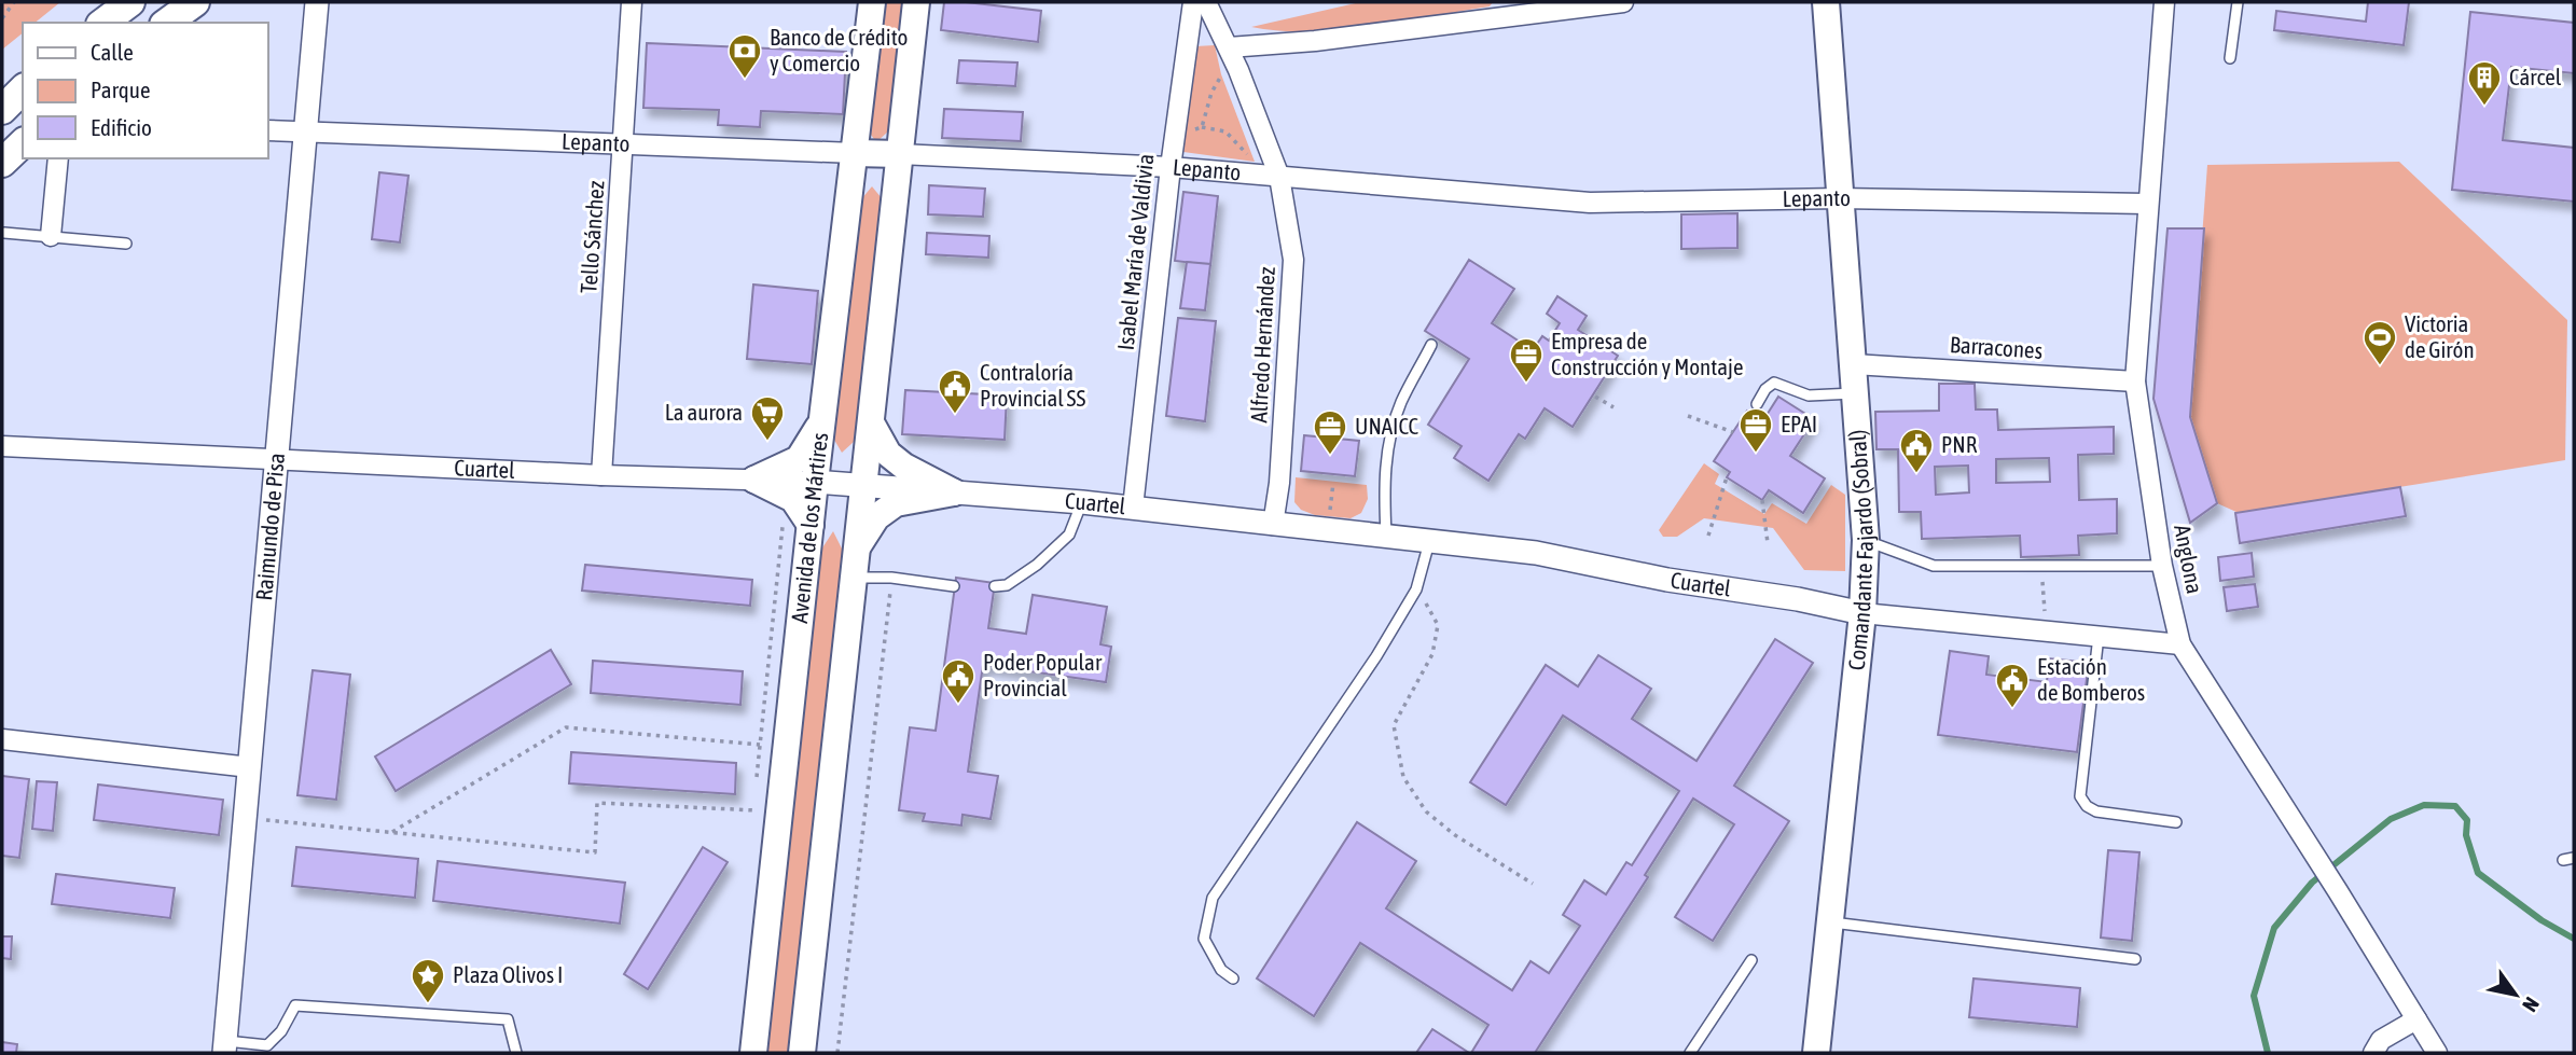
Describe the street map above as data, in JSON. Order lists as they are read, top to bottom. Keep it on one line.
{"streets":{"main road":["Lepanto","Avenida de los Mártires","Comandante Fajardo (Sobral)"],"street":["Tello Sánchez","Isabel María de Valdivia","Alfredo Hernández","Barracones","Cuartel","Raimundo de Pisa","Anglona"]},"crossings":[["Lepanto","Tello Sánchez"],["Lepanto","Isabel María de Valdivia"],["Lepanto","Alfredo Hernández"],["Lepanto","Raimundo de Pisa"],["Lepanto","Avenida de los Mártires"],["Lepanto","Comandante Fajardo (Sobral)"],["Lepanto","Anglona"],["Tello Sánchez","Cuartel"],["Isabel María de Valdivia","Cuartel"],["Alfredo Hernández","Cuartel"],["Barracones","Comandante Fajardo (Sobral)"],["Barracones","Anglona"],["Cuartel","Raimundo de Pisa"],["Cuartel","Avenida de los Mártires"],["Cuartel","Comandante Fajardo (Sobral)"],["Cuartel","Anglona"]],"places":{"bank":["Banco de Crédito y Comercio"],"building":["Cárcel"],"sports":["Victoria de Girón"],"office":["Empresa de Construcción y Montaje","EPAI","UNAICC"],"public building":["Contraloría Provincial SS","PNR","Poder Popular Provincial","Estación de Bomberos"],"supermarket":["La aurora"],"place":["Plaza Olivos I"]},"legend":["Calle","Parque","Edificio"],"north":"bottom right"}
